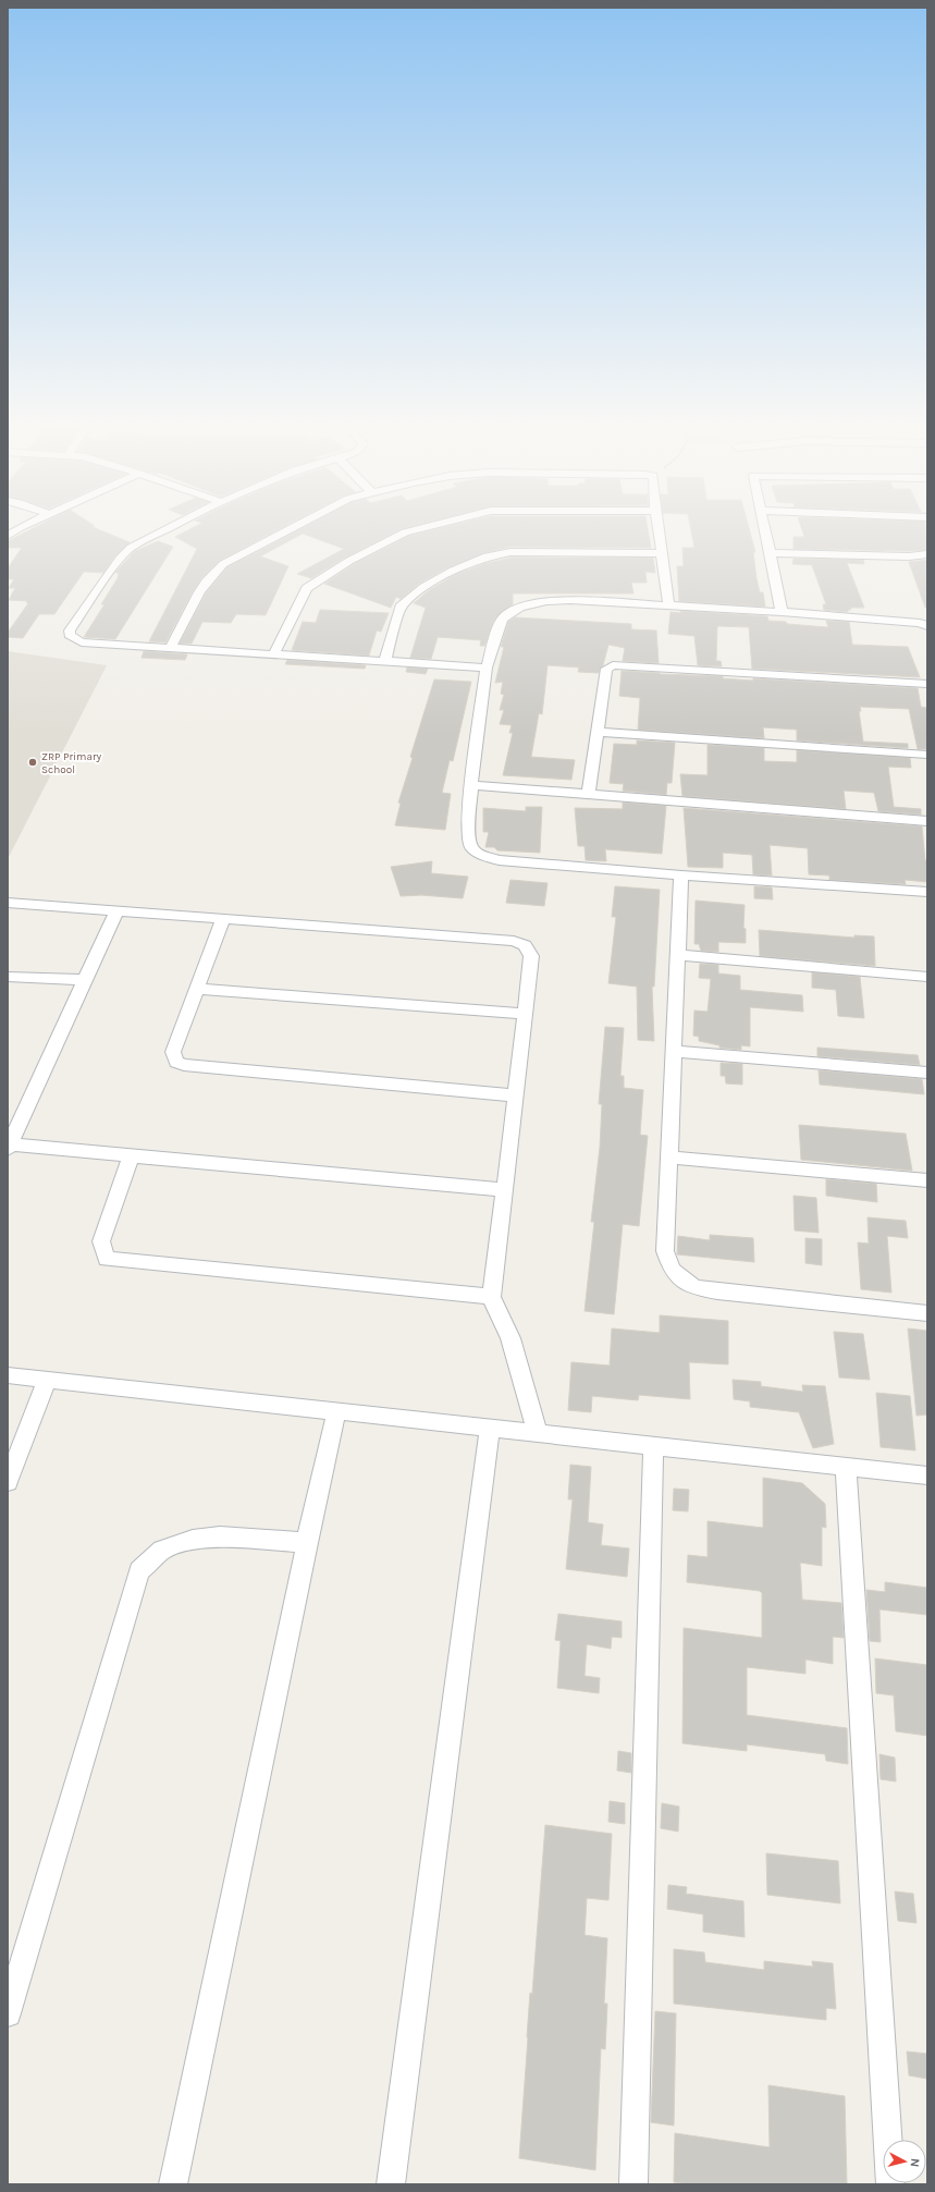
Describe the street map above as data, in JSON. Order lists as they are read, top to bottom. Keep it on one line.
{"places":["ZRP Primary School"],"north":"right"}
